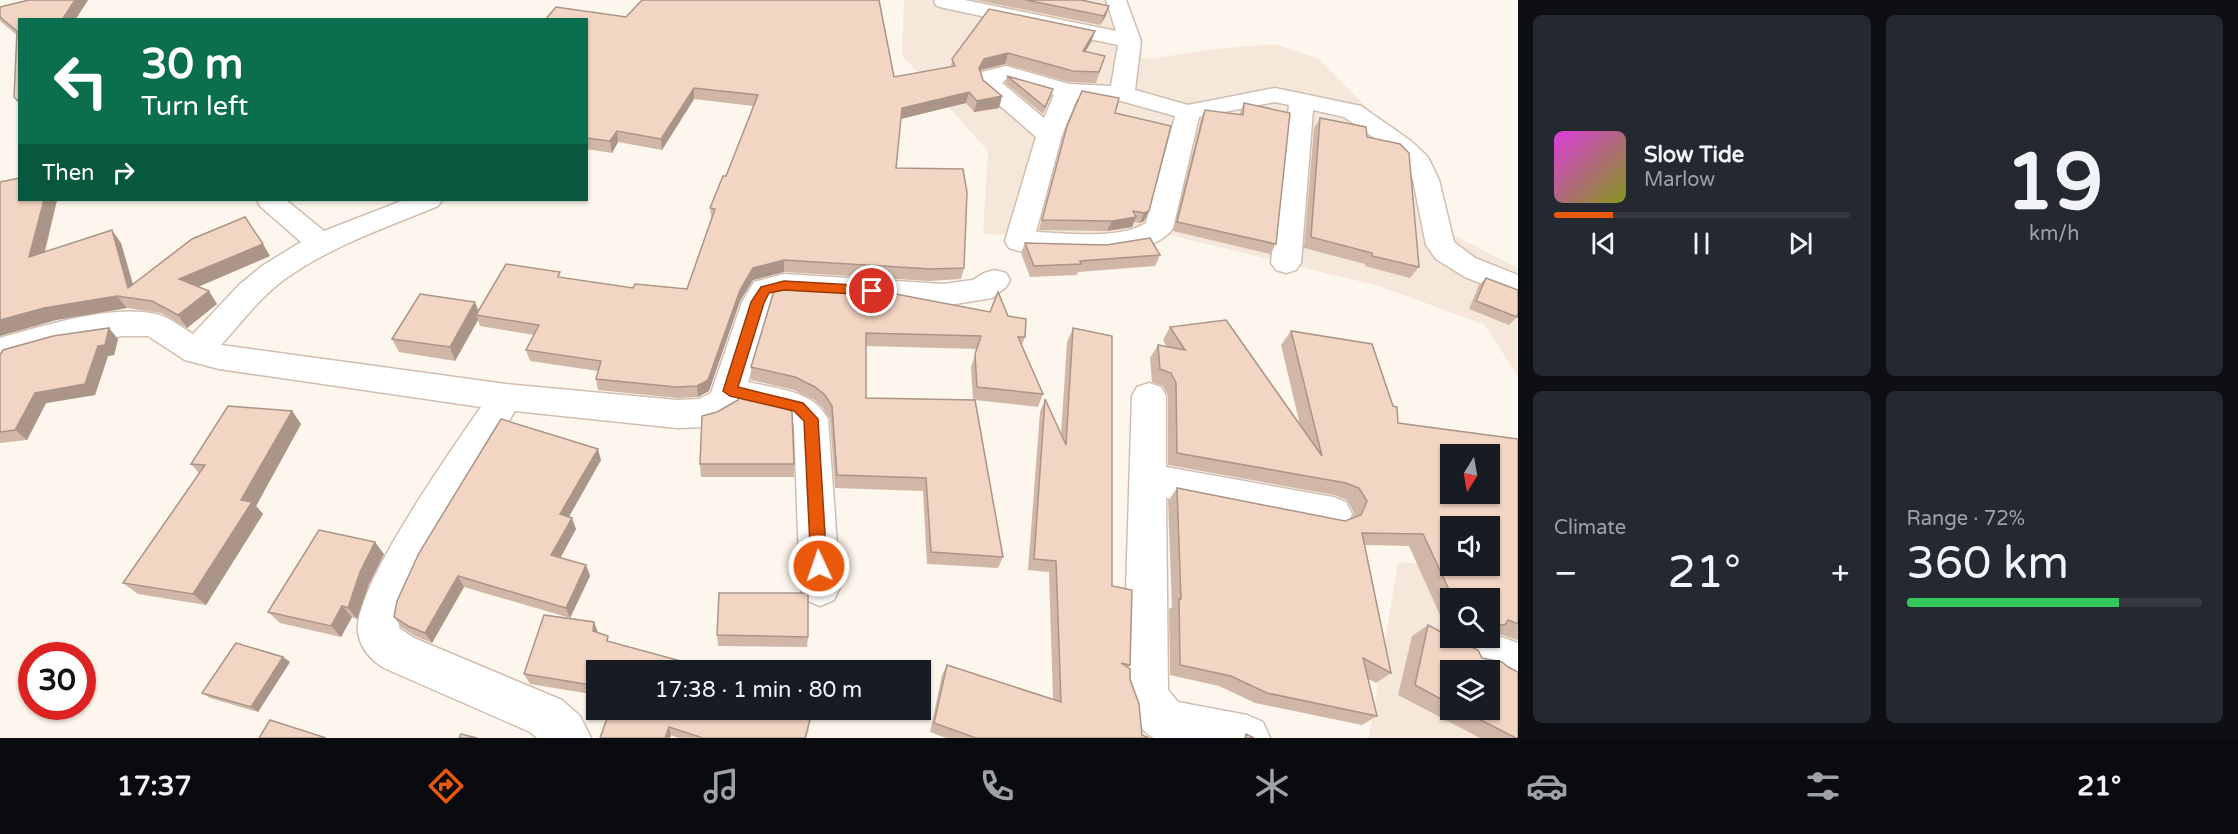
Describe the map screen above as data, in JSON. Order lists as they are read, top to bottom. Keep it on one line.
{"north":"bottom","page":{"tile":[["19","km/h"],"Climate",["Range · 72%","360 km"]],"turn":["30 m","Turn left"],"song":["Slow Tide","Marlow"],"then":"Then","heat":["−","21°","+"],"limit":"30","trip":"17:38 · 1 min · 80 m","tabs":["17:37","21°"]}}
